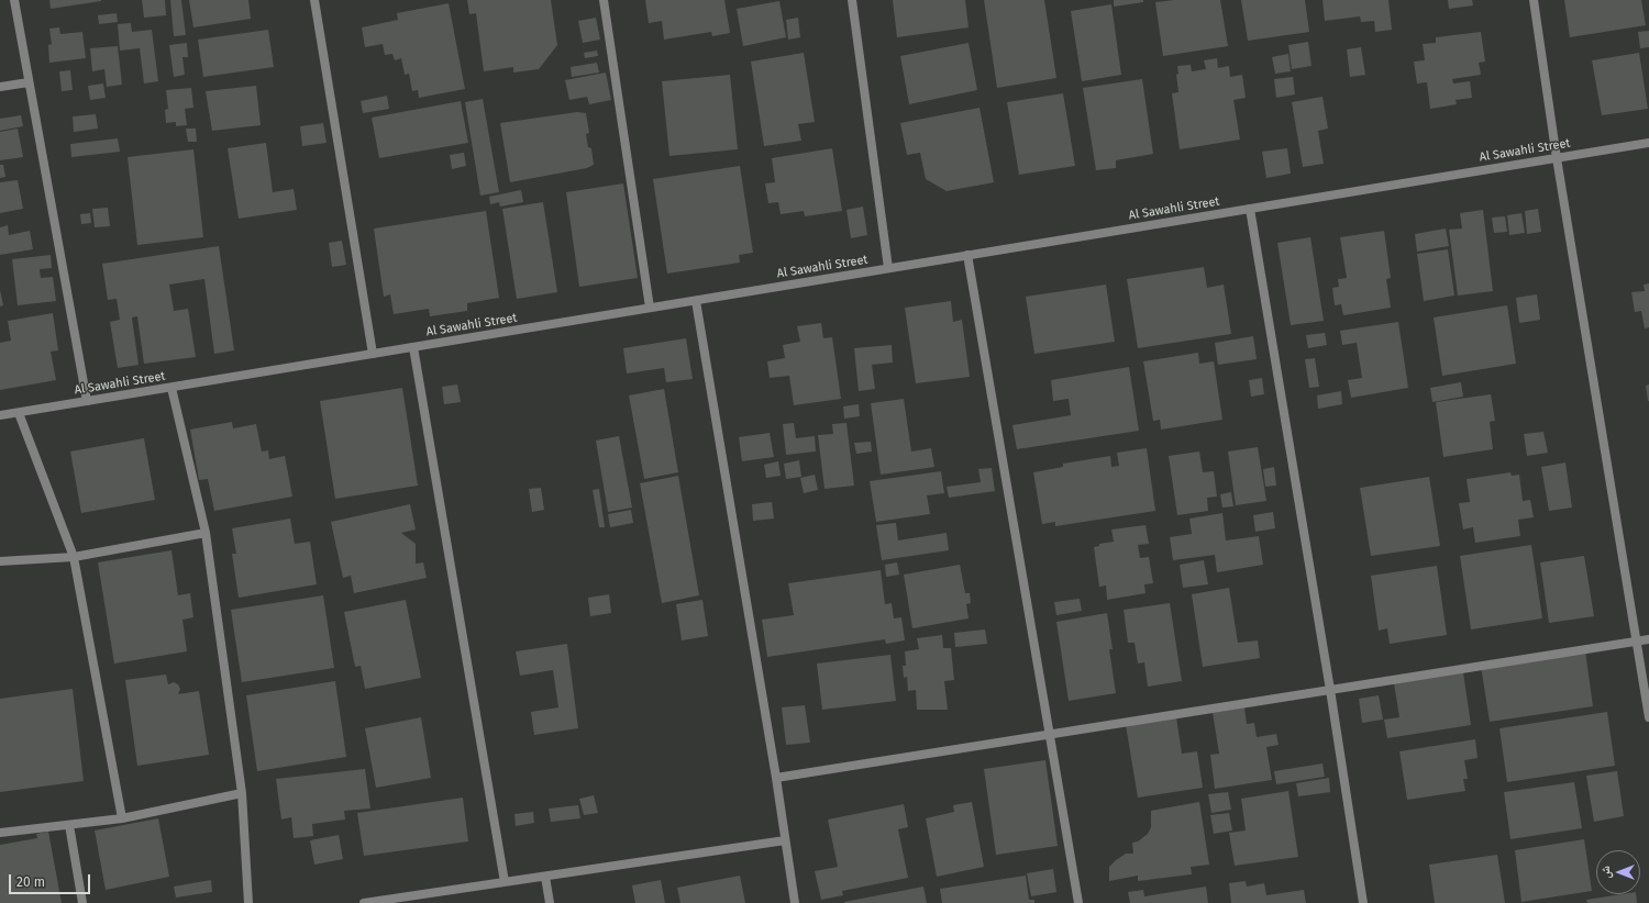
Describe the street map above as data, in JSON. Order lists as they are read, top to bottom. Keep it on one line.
{"streets":{"street":["Al Sawahli Street"]},"scale_bar":"20 m","north":"left"}
